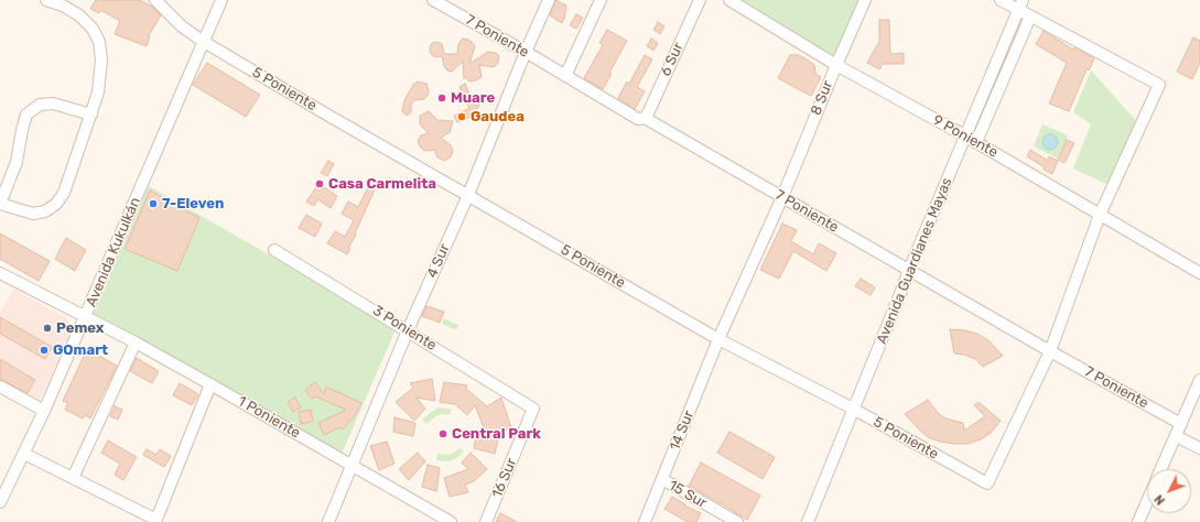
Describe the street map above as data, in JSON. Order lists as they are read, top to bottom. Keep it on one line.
{"streets":{"street":["7 Poniente","6 Sur","5 Poniente","8 Sur","9 Poniente","Avenida Kukulkán","4 Sur","Avenida Guardianes Mayas","3 Poniente","1 Poniente","14 Sur","16 Sur","15 Sur"]},"crossings":[["7 Poniente","6 Sur"],["7 Poniente","5 Poniente"],["7 Poniente","8 Sur"],["7 Poniente","4 Sur"],["7 Poniente","Avenida Guardianes Mayas"],["5 Poniente","8 Sur"],["5 Poniente","Avenida Kukulkán"],["5 Poniente","4 Sur"],["5 Poniente","Avenida Guardianes Mayas"],["5 Poniente","14 Sur"],["8 Sur","9 Poniente"],["8 Sur","14 Sur"],["9 Poniente","Avenida Guardianes Mayas"],["Avenida Kukulkán","1 Poniente"],["4 Sur","3 Poniente"],["4 Sur","1 Poniente"],["3 Poniente","16 Sur"],["14 Sur","15 Sur"]],"places":["Muare","Gaudea","Casa Carmelita","7-Eleven","Pemex","GOmart","Central Park"],"north":"bottom left"}
